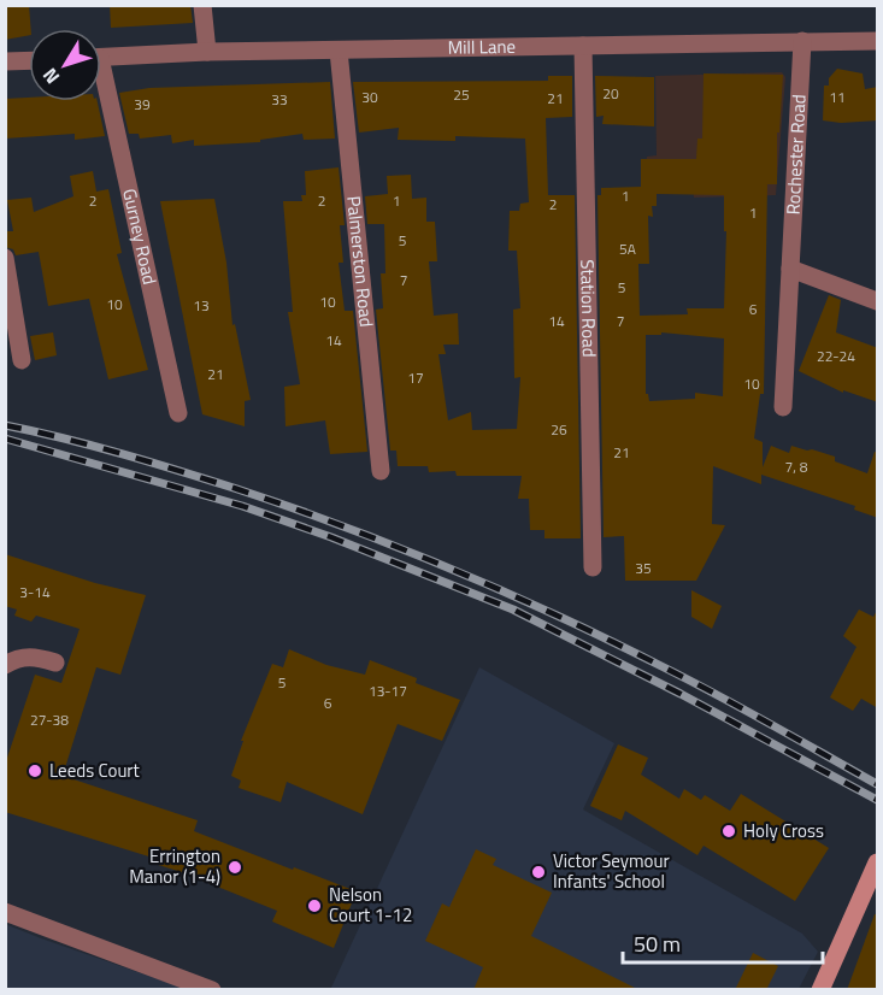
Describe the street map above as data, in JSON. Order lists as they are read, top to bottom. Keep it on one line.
{"streets":{"street":["Mill Lane","Rochester Road","Gurney Road","Palmerston Road","Station Road"]},"crossings":[["Mill Lane","Rochester Road"],["Mill Lane","Palmerston Road"],["Mill Lane","Station Road"]],"places":["Leeds Court","Holy Cross","Errington Manor (1-4)","Victor Seymour Infants' School","Nelson Court 1-12"],"house_numbers":["20","25","30","11","21","33","39","1","2","2","1","2","1","5","5A","7","5","10","10","13","6","14","7","14","22-24","21","17","10","26","21","7, 8","35","3-14","5","13-17","6","27-38"],"scale_bar":"50 m","north":"bottom left"}
